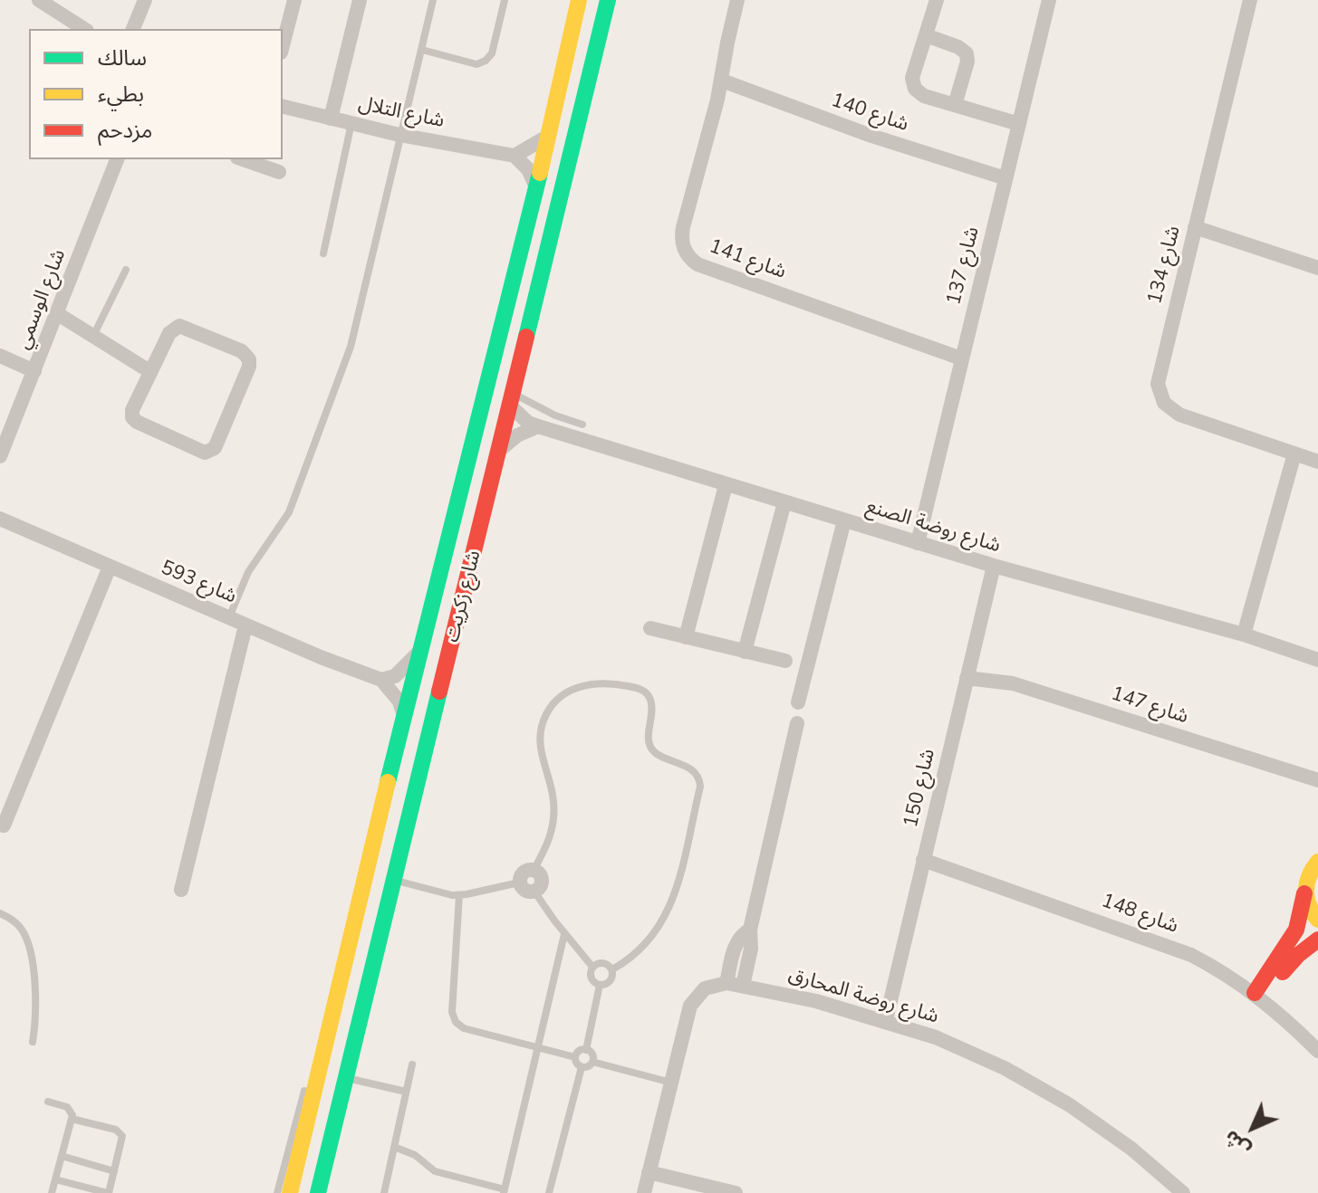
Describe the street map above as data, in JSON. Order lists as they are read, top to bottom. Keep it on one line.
{"streets":{"street":["شارع التلال","شارع 140","شارع 141","شارع 134","شارع 137","شارع الوسمي","شارع روضة الصنع","شارع 593","شارع زكريت","شارع 147","شارع 150","شارع 148","شارع روضة المحارق"]},"crossings":[["شارع 140","شارع 141"],["شارع 140","شارع 137"],["شارع 141","شارع 137"],["شارع 137","شارع روضة الصنع"],["شارع روضة الصنع","شارع زكريت"],["شارع روضة الصنع","شارع 150"],["شارع 147","شارع 150"],["شارع 150","شارع 148"],["شارع 150","شارع روضة المحارق"]],"legend":["سالك","بطيء","مزدحم"],"north":"bottom left"}
